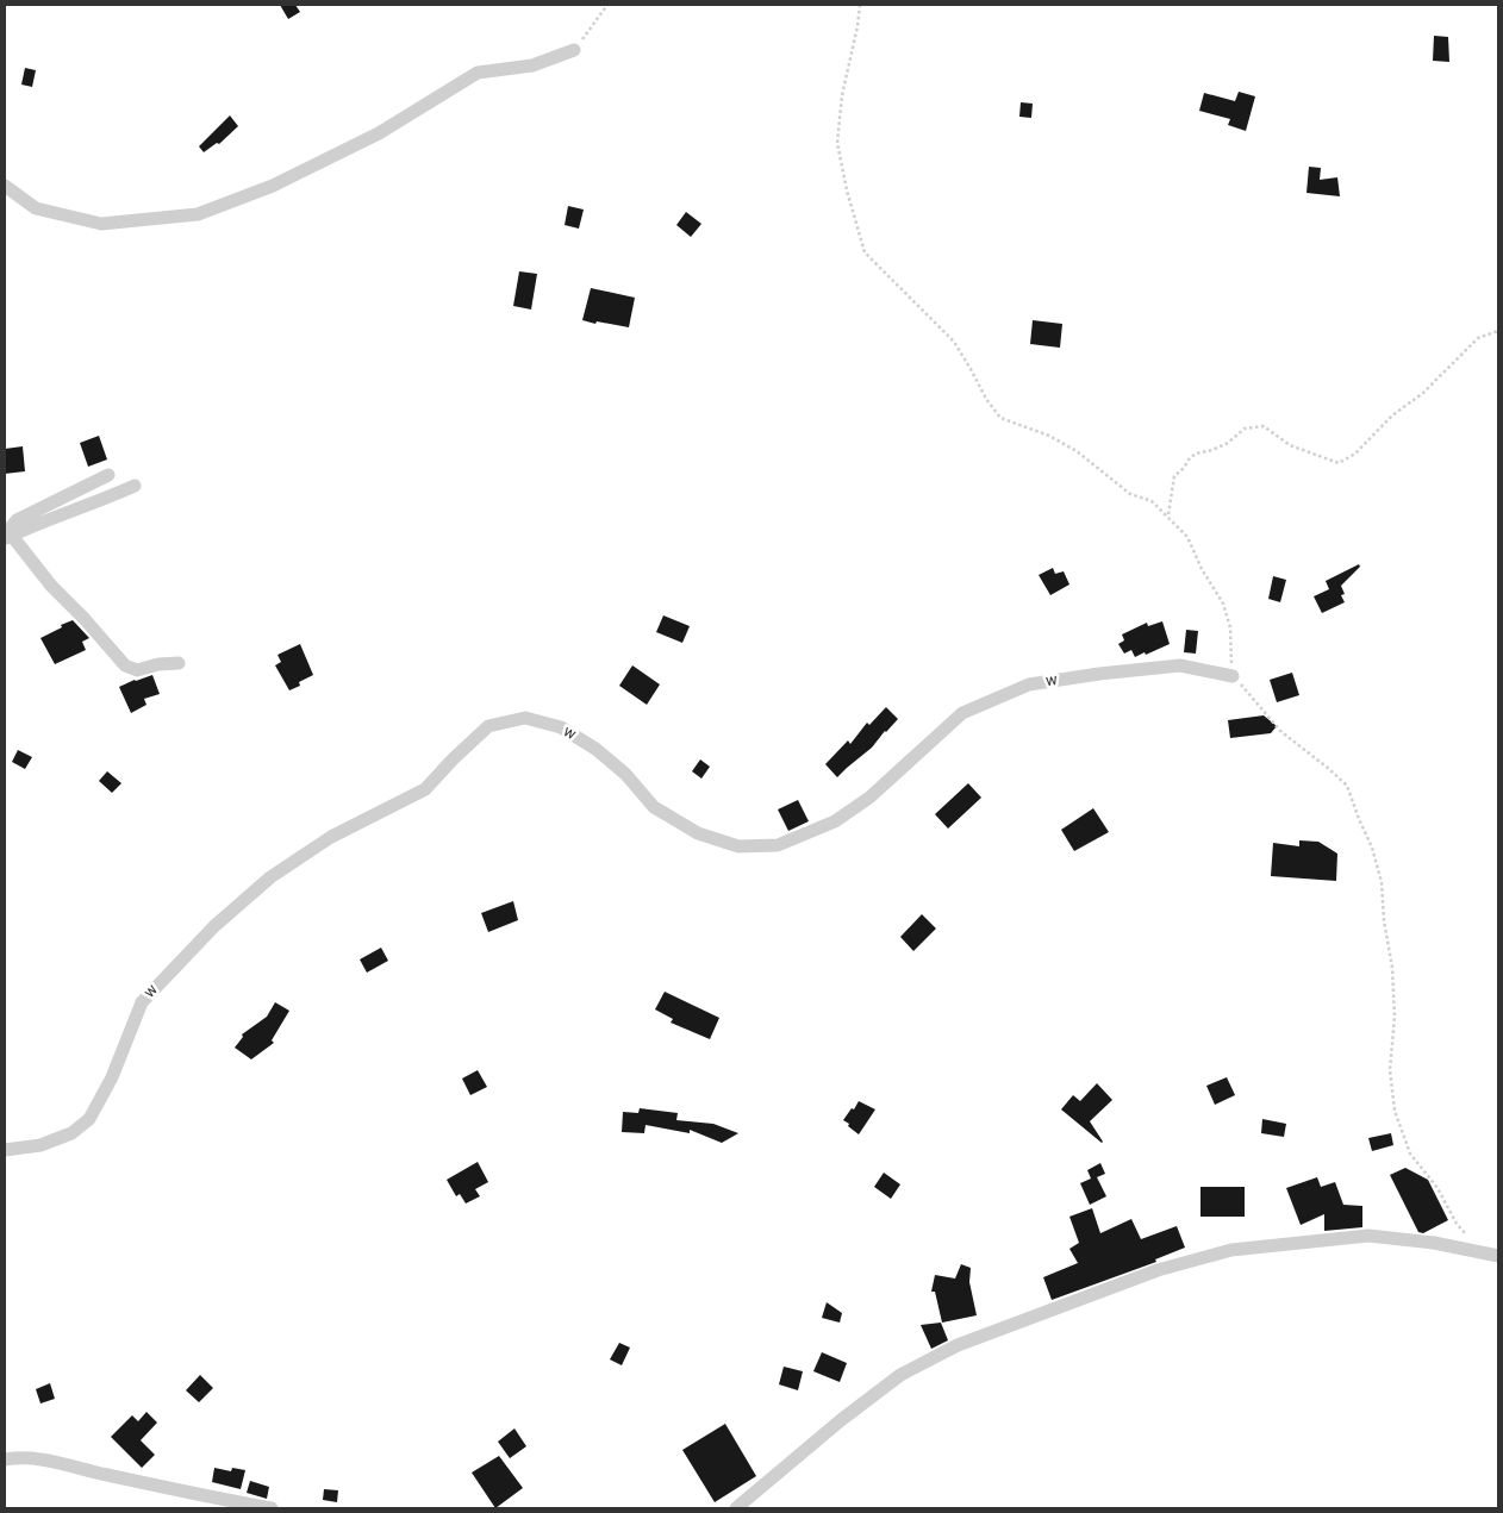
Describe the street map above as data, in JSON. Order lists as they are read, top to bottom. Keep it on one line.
{"streets":{"street":["w"]}}
